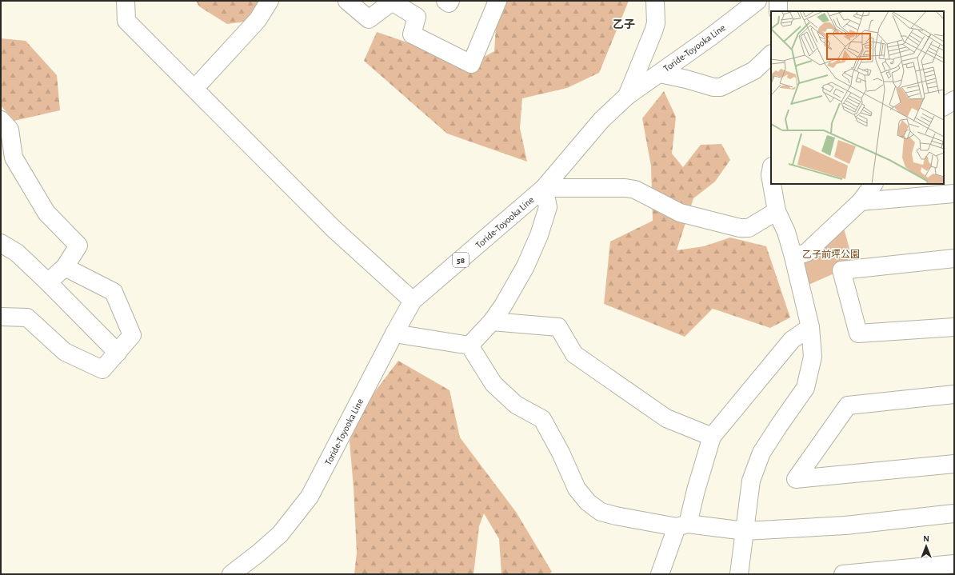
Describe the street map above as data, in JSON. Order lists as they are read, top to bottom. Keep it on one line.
{"streets":{"street":["Toride-Toyooka Line","58"]},"districts":["乙子"],"parks":["乙子前坪公園"],"north":"top"}
